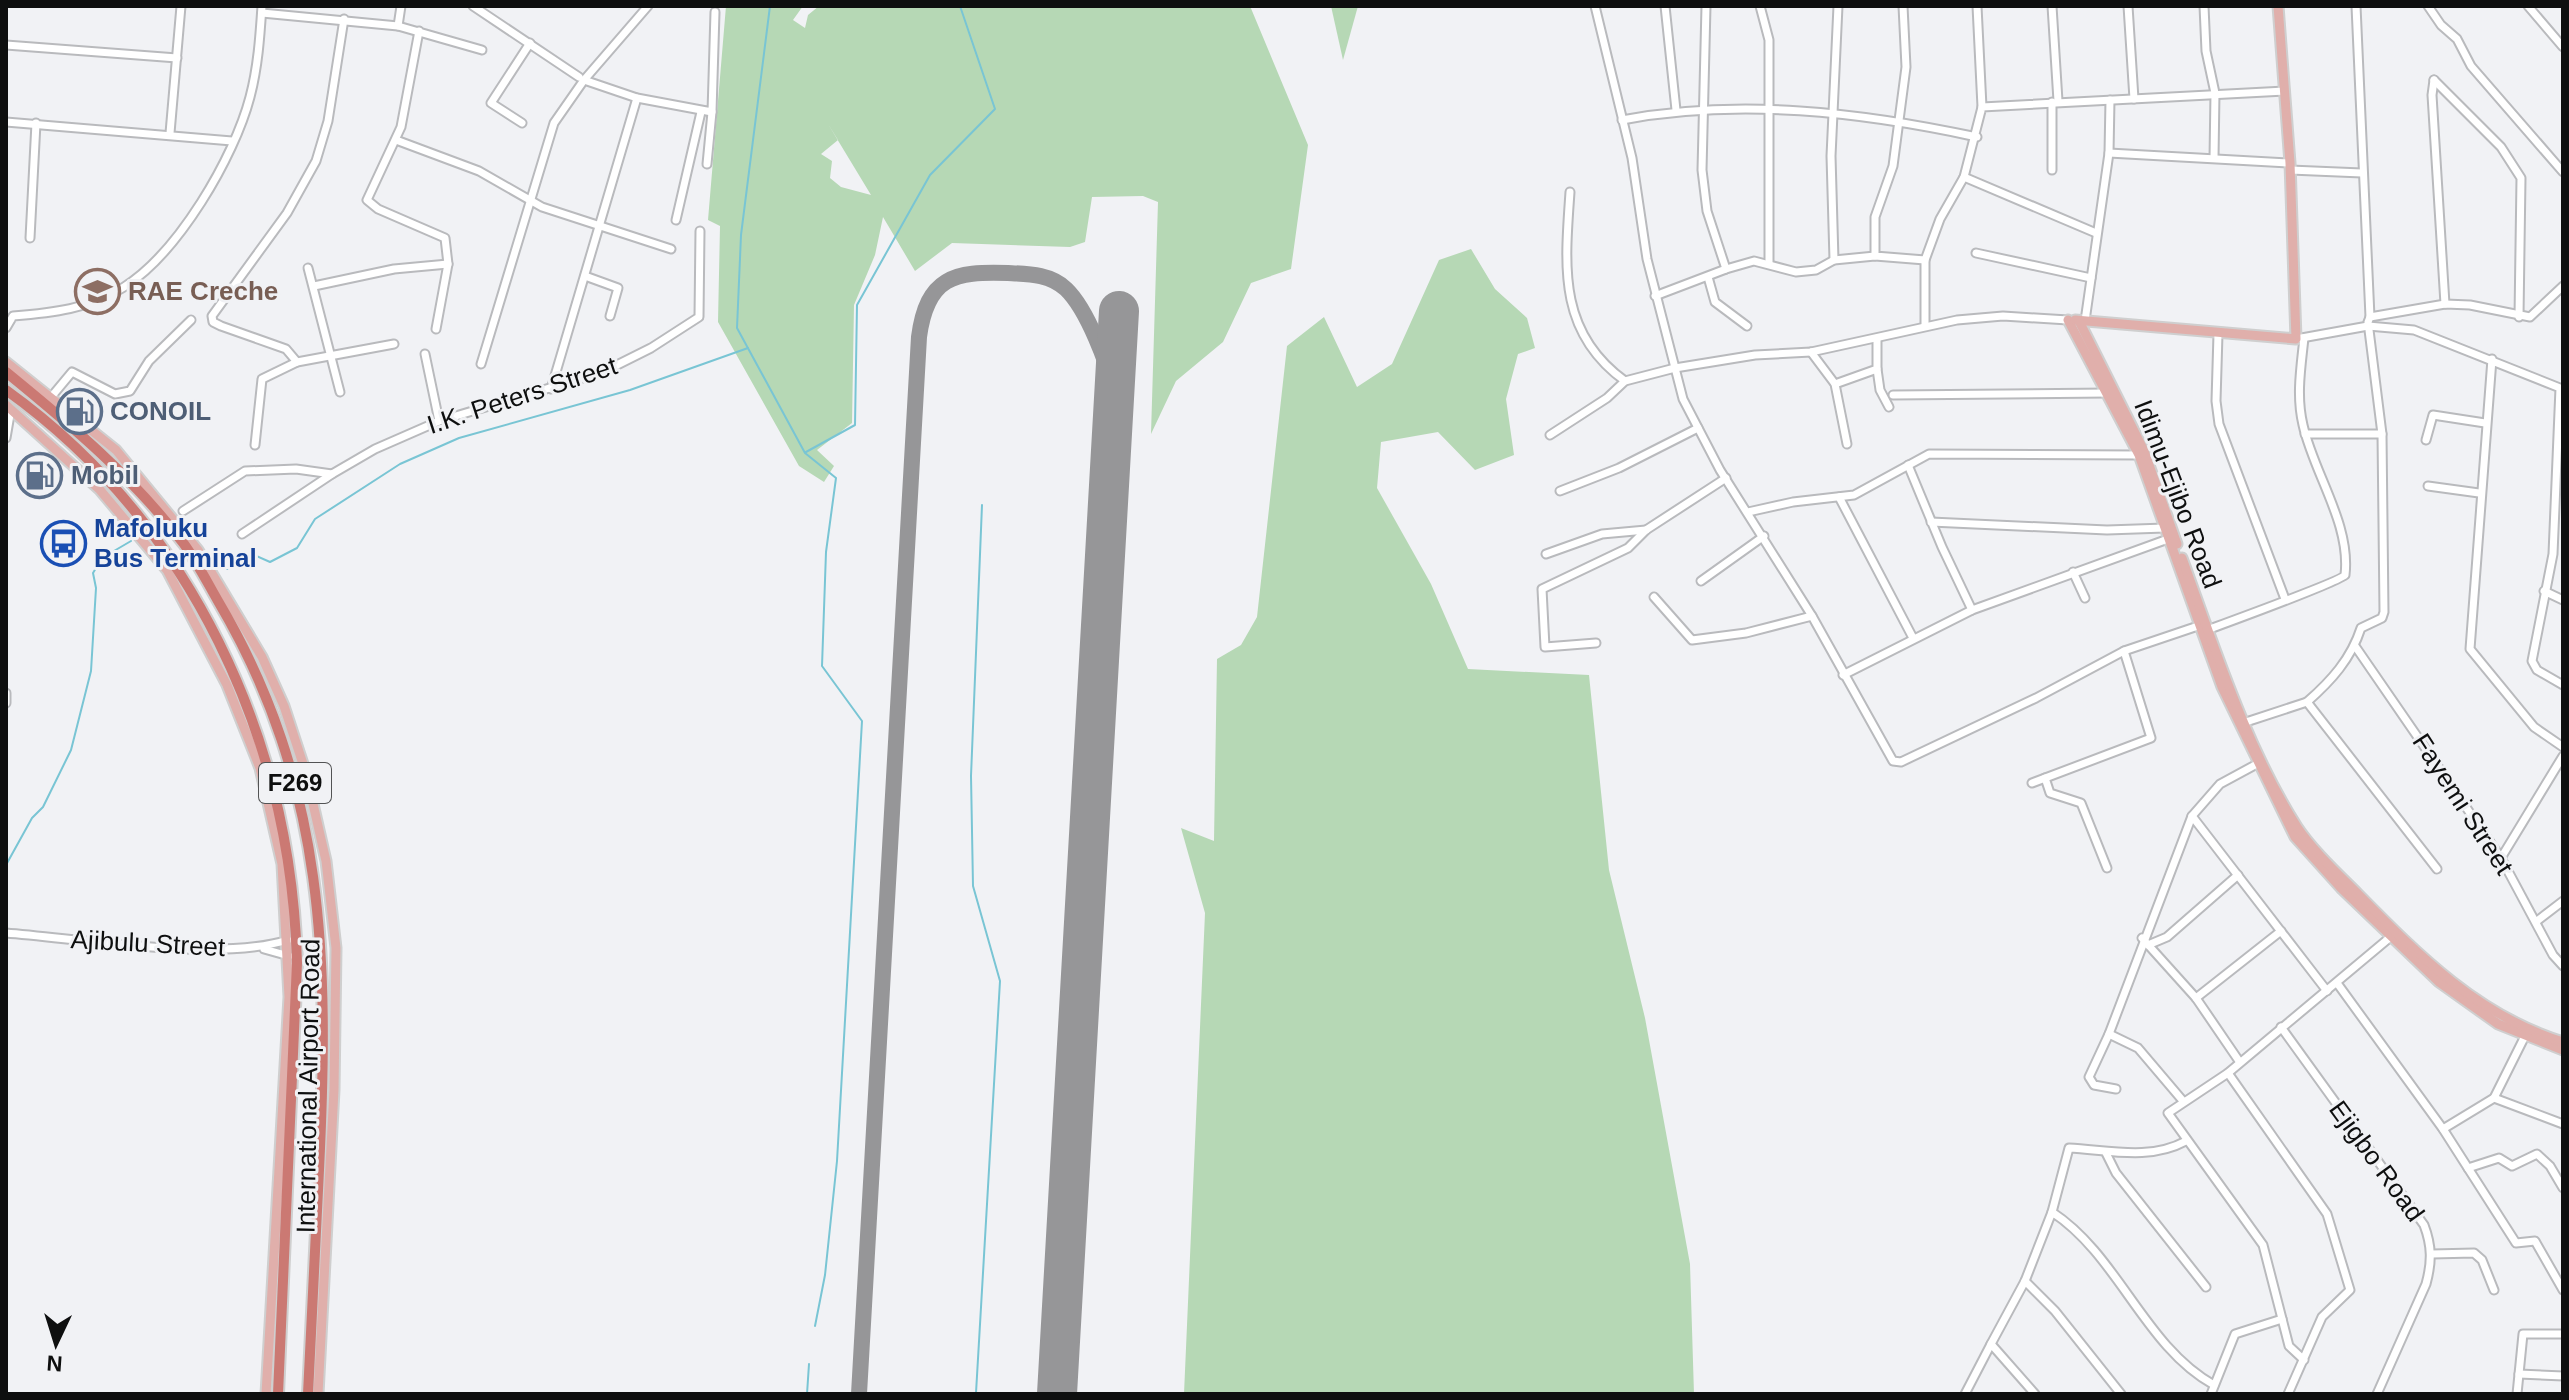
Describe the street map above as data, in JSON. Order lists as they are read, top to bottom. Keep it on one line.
{"streets":{"highway":["F269","International Airport Road"],"main road":["Idimu-Ejibo Road"],"street":["I.K. Peters Street","Fayemi Street","Ajibulu Street","Ejigbo Road"]},"crossings":[["Ajibulu Street","International Airport Road"]],"places":{"school or university":["RAE Creche"],"fuel station":["CONOIL","Mobil"],"bus stop":["Mafoluku Bus Terminal"]},"north":"bottom"}
